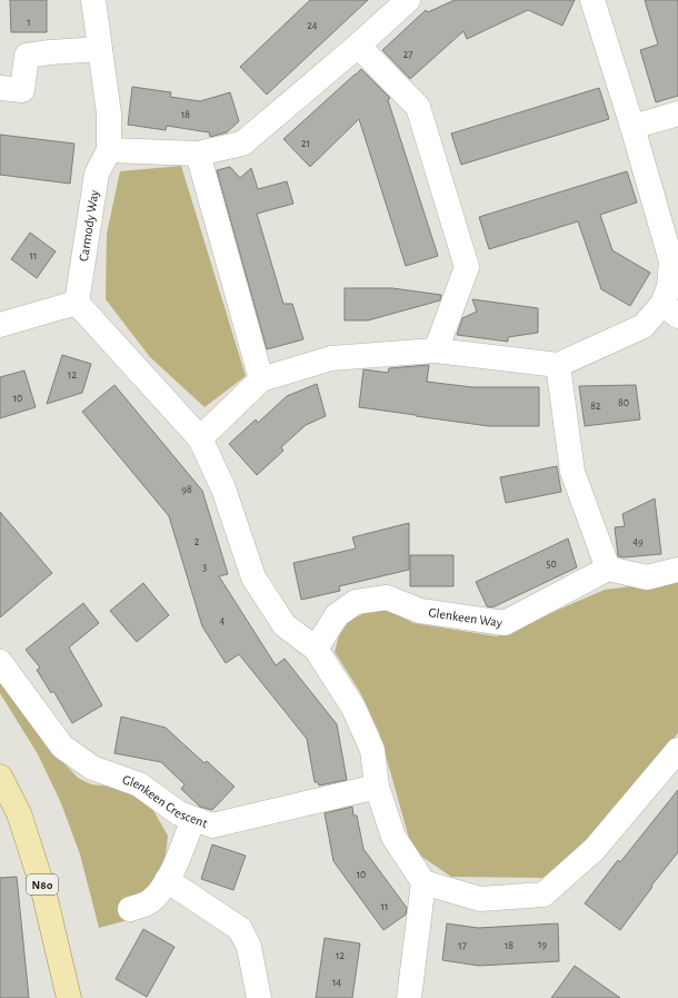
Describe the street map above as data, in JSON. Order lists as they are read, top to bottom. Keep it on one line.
{"streets":{"main road":["N80"],"street":["Carmody Way","Glenkeen Way","Glenkeen Crescent"]},"house_numbers":["1","24","27","18","21","11","12","10","80","82","98","2","49","50","3","4","10","11","19","17","18","12","14"]}
